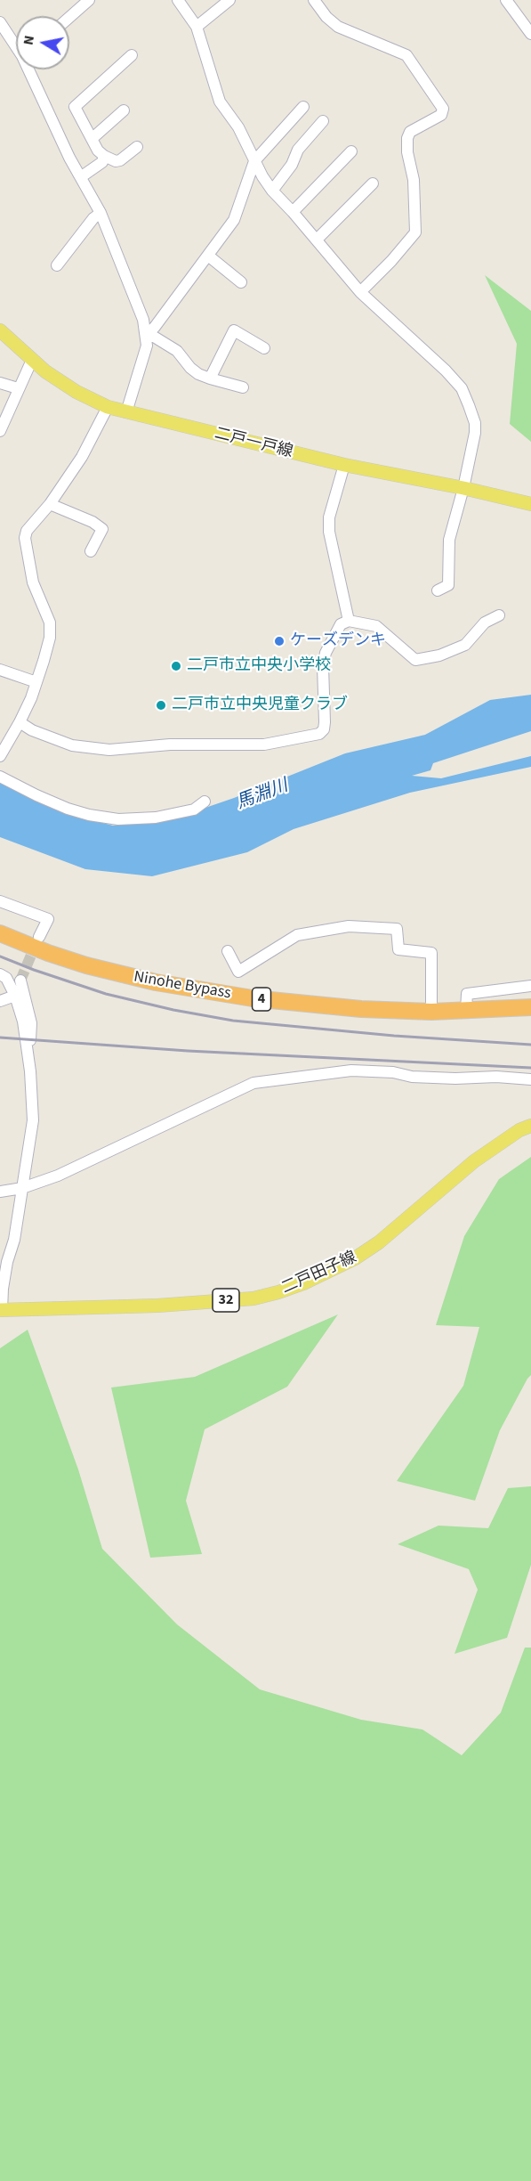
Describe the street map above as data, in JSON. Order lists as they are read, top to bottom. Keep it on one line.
{"streets":{"highway":["Ninohe Bypass","4"],"main road":["二戸一戸線","二戸田子線","32"]},"water":["馬淵川"],"places":["ケーズデンキ","二戸市立中央小学校","二戸市立中央児童クラブ"],"north":"left"}
